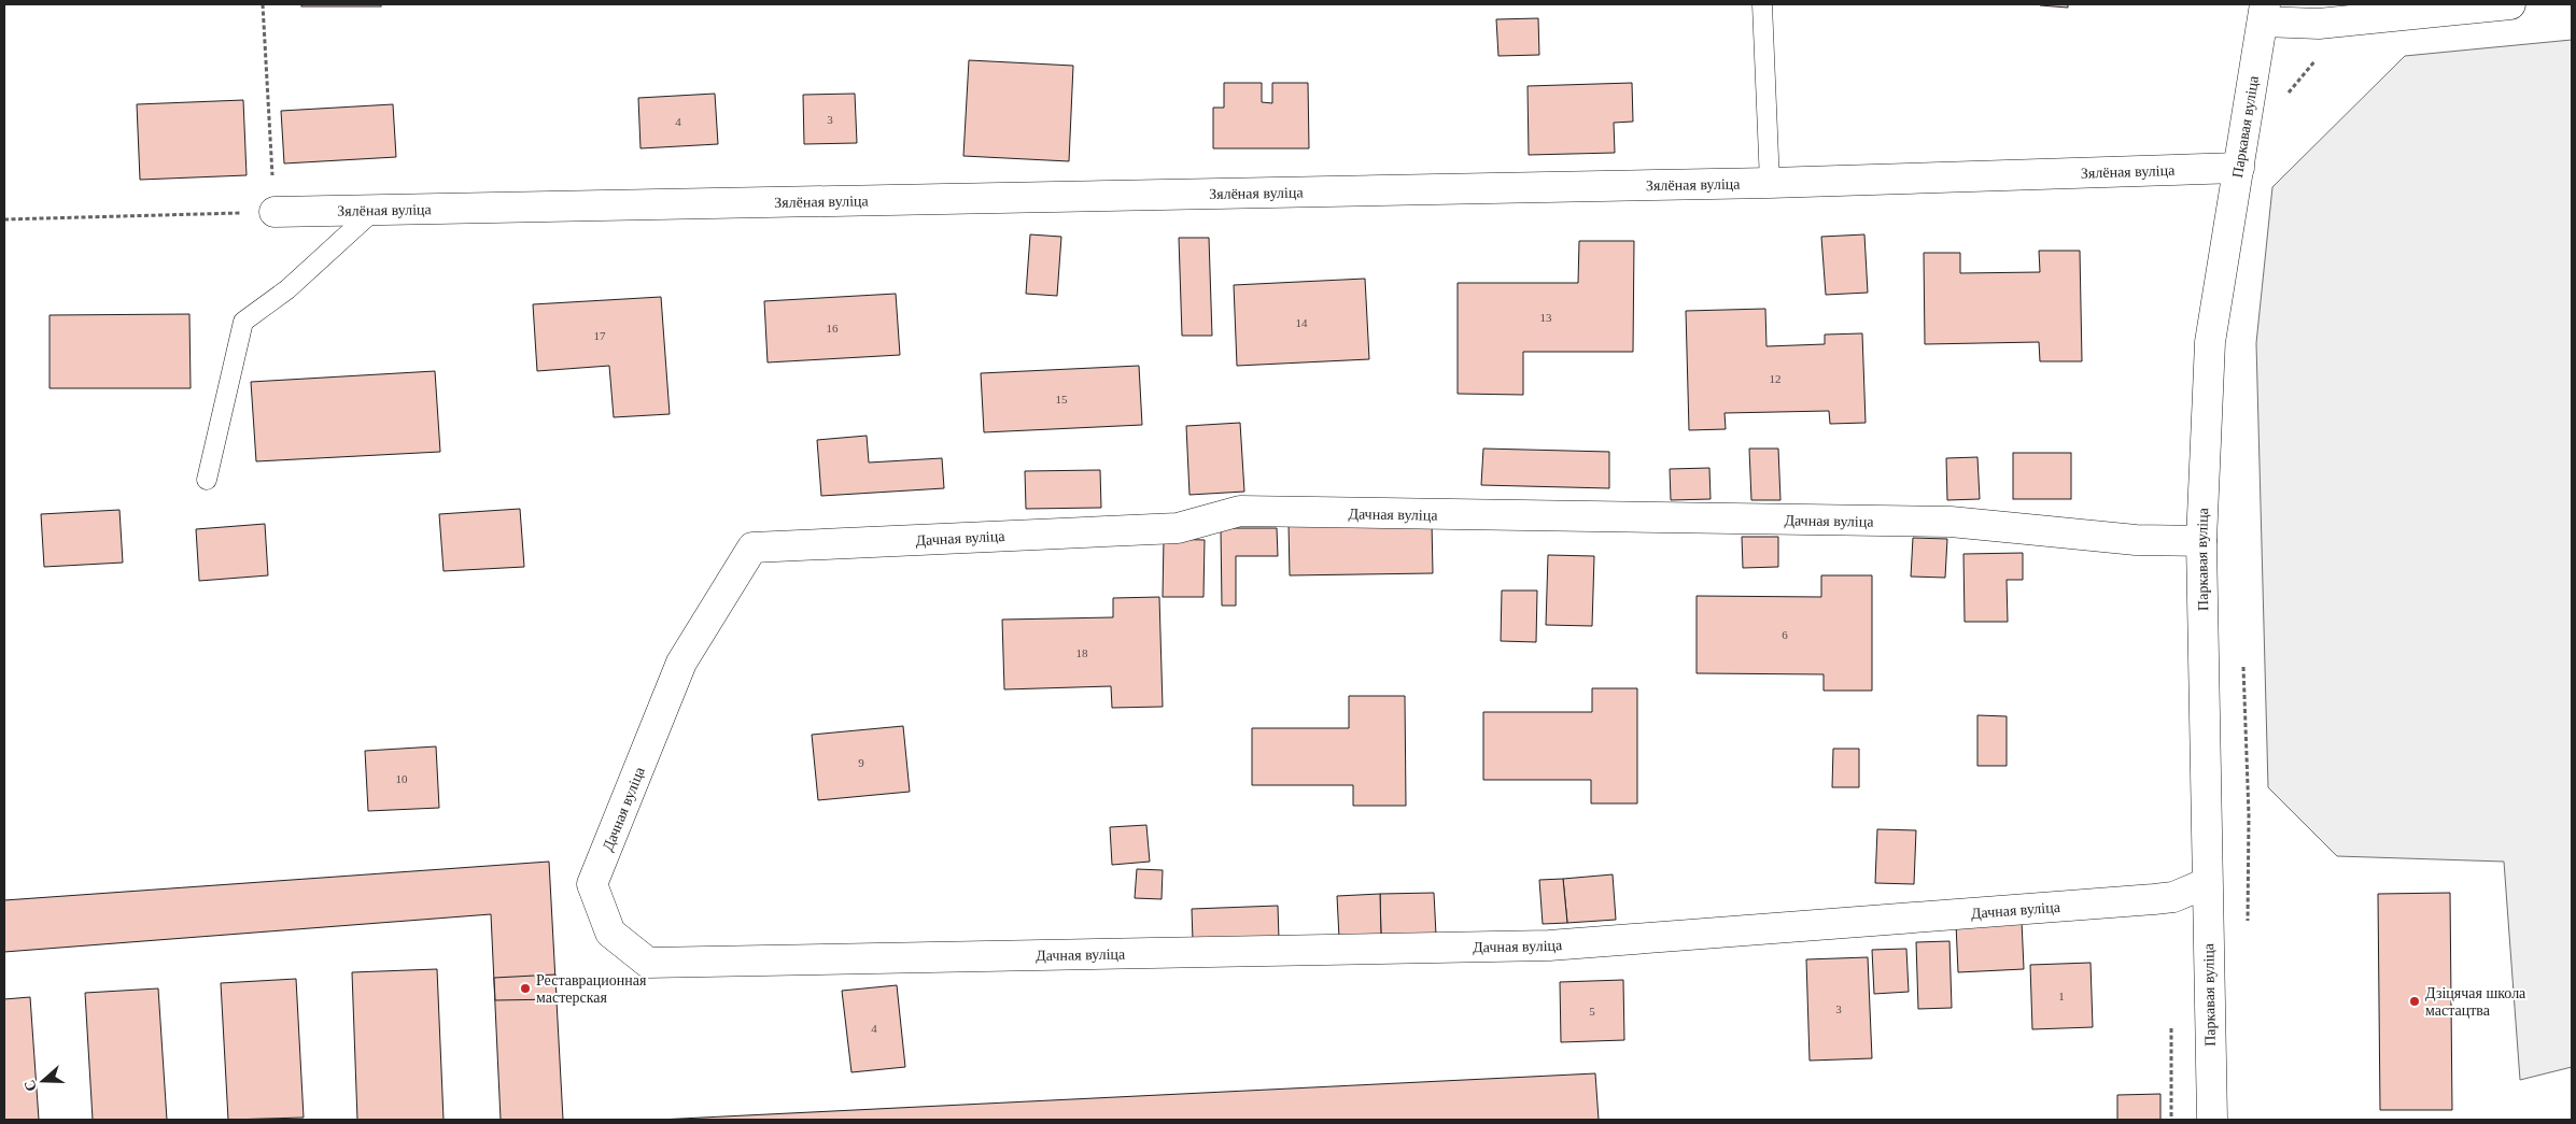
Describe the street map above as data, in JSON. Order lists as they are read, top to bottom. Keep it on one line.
{"streets":{"street":["Паркавая вуліца","Зялёная вуліца","Дачная вуліца"]},"crossings":[["Паркавая вуліца","Зялёная вуліца"],["Паркавая вуліца","Дачная вуліца"]],"places":["Реставрационная мастерская","Дзіцячая школа мастацтва"],"house_numbers":["3","4","13","14","16","17","12","15","6","18","9","10","1","3","5","4"],"north":"left"}
